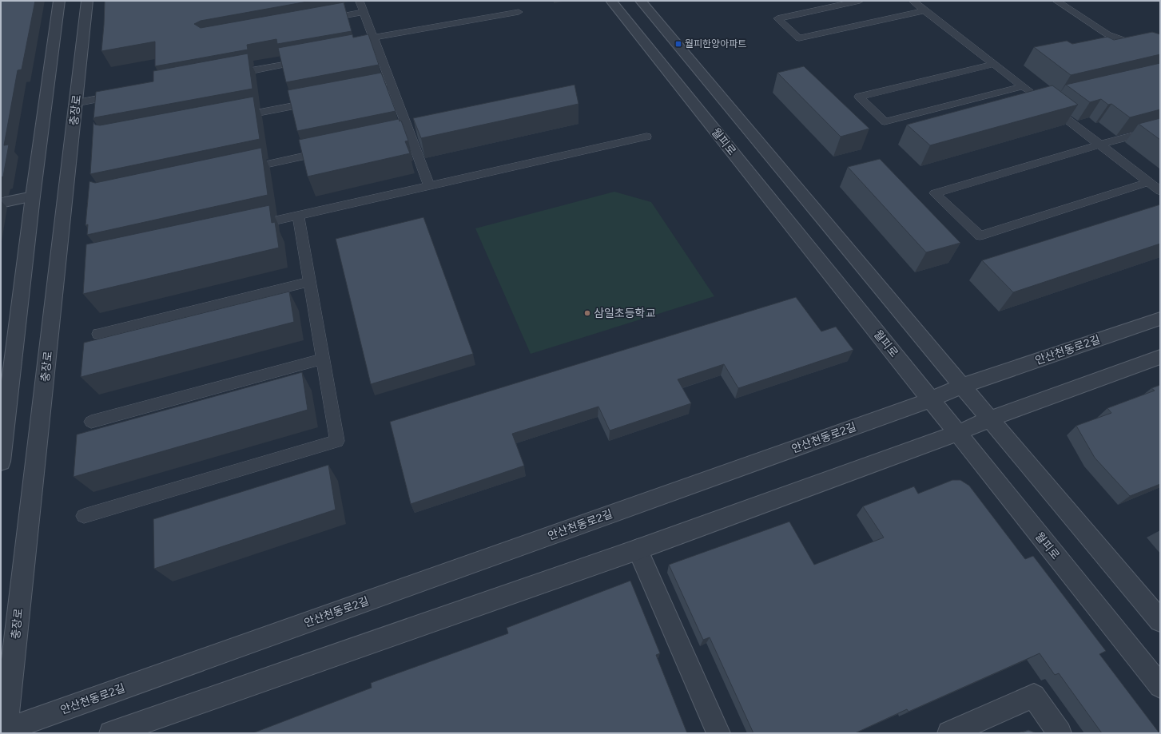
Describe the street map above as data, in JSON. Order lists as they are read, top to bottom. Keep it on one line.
{"streets":{"street":["충장로","월피로","안산천동로2길"]},"crossings":[["충장로","안산천동로2길"],["월피로","안산천동로2길"]],"places":{"transit":["월피한양아파트"],"other":["삼일초등학교"]}}
